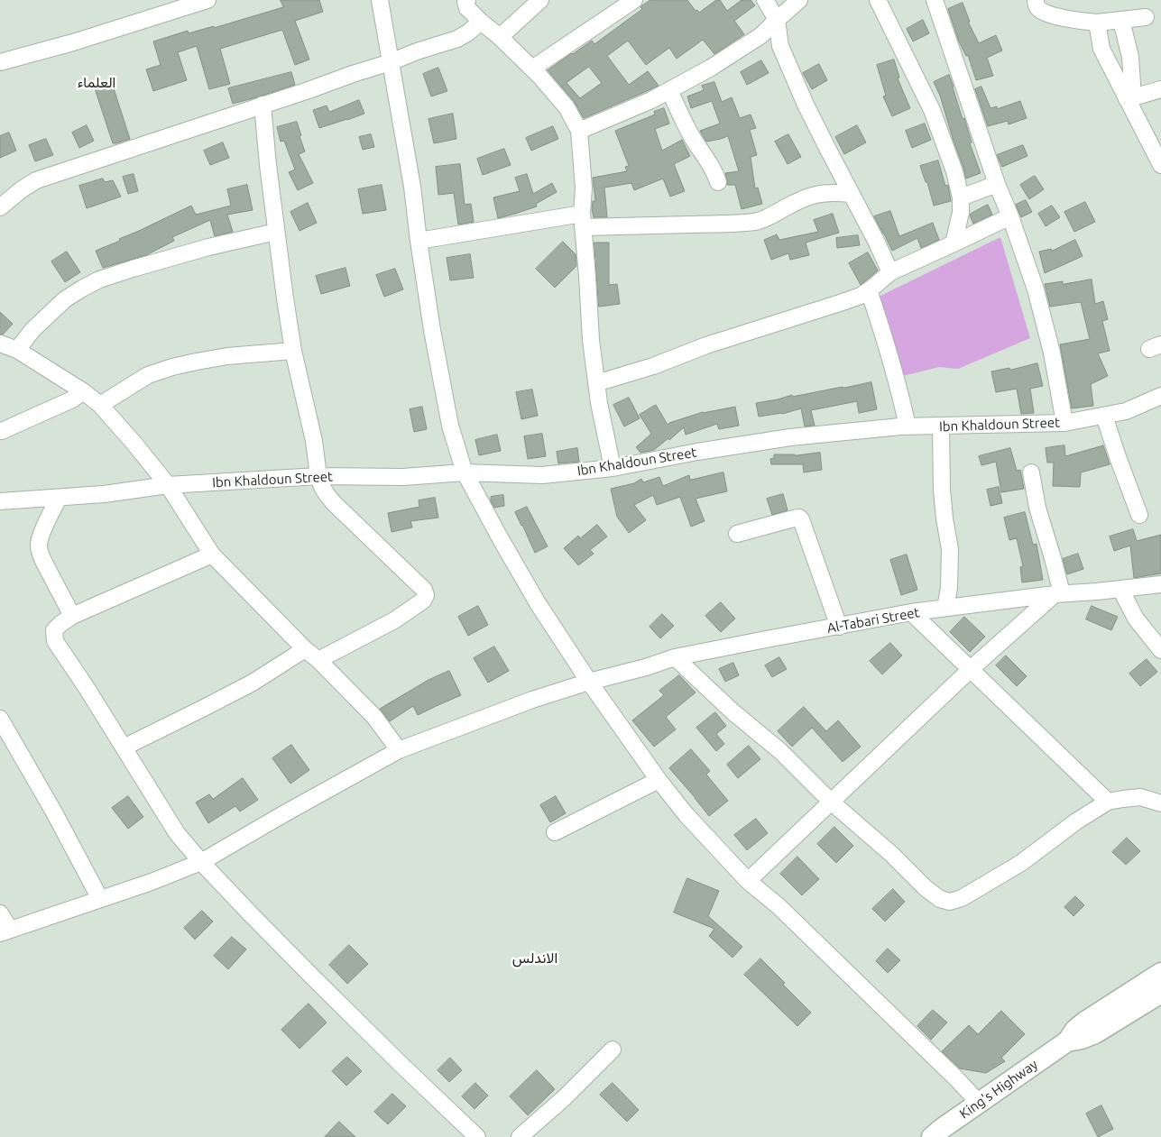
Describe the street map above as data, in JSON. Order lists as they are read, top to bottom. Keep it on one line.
{"streets":{"main road":["King's Highway"],"street":["Ibn Khaldoun Street","Al-Tabari Street"]},"districts":["العلماء","الاندلس"]}
